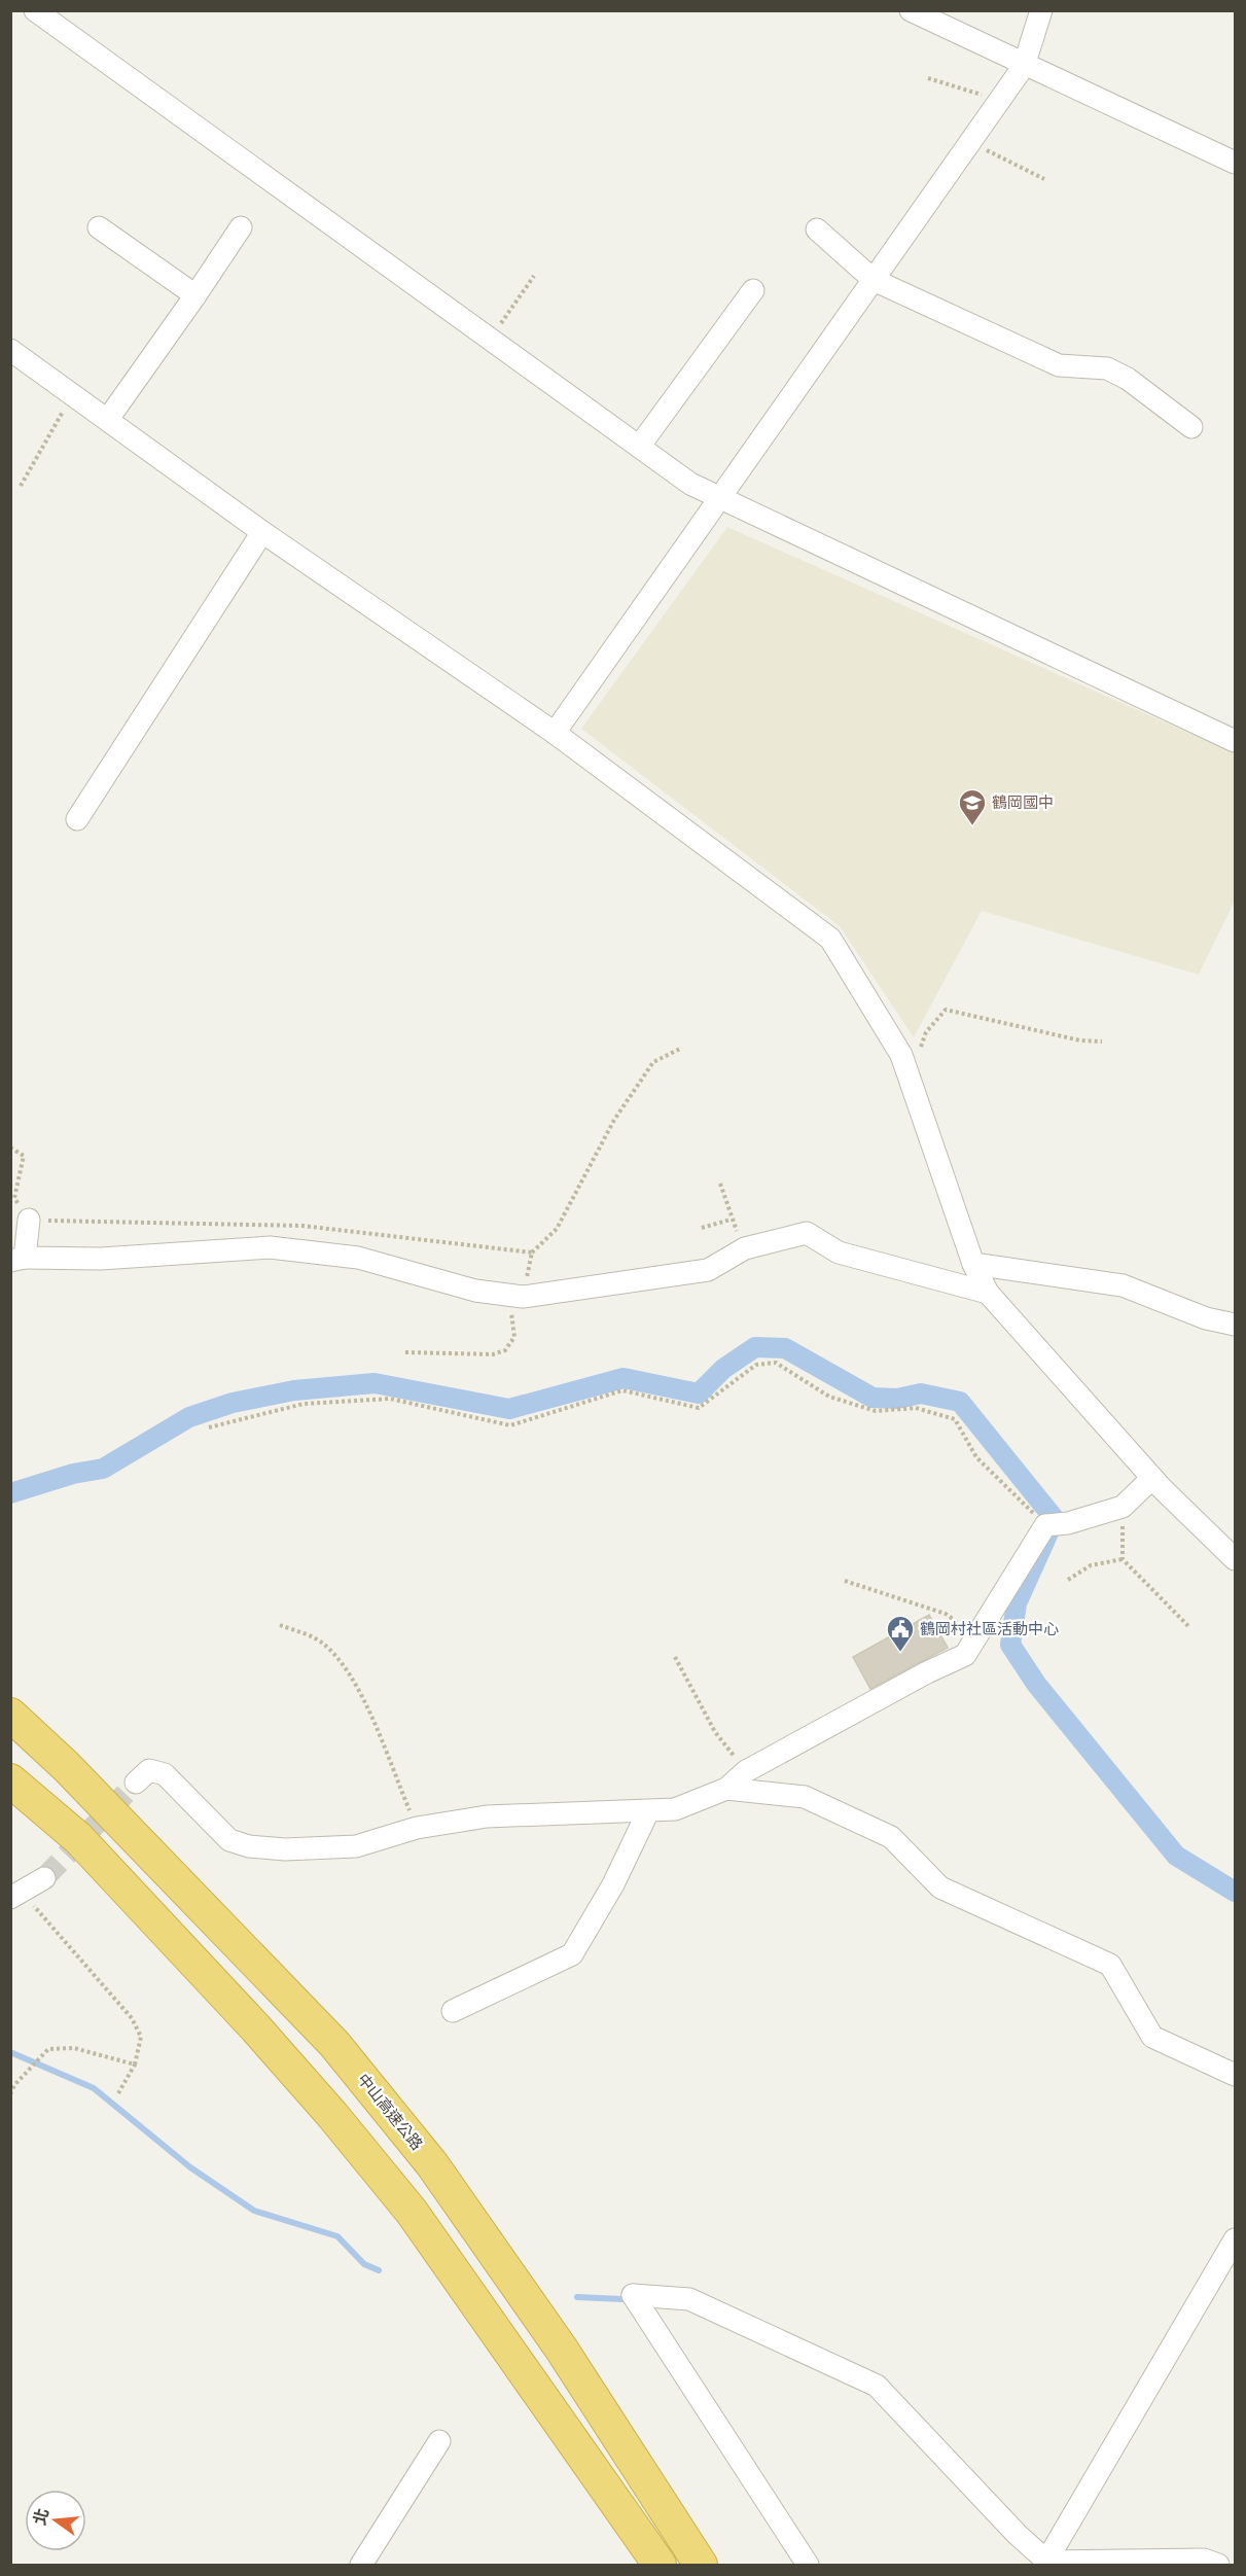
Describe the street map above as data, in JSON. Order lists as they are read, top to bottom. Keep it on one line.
{"streets":{"highway":["中山高速公路"]},"places":{"school or university":["鶴岡國中"],"public building":["鶴岡村社區活動中心"]},"north":"left"}
